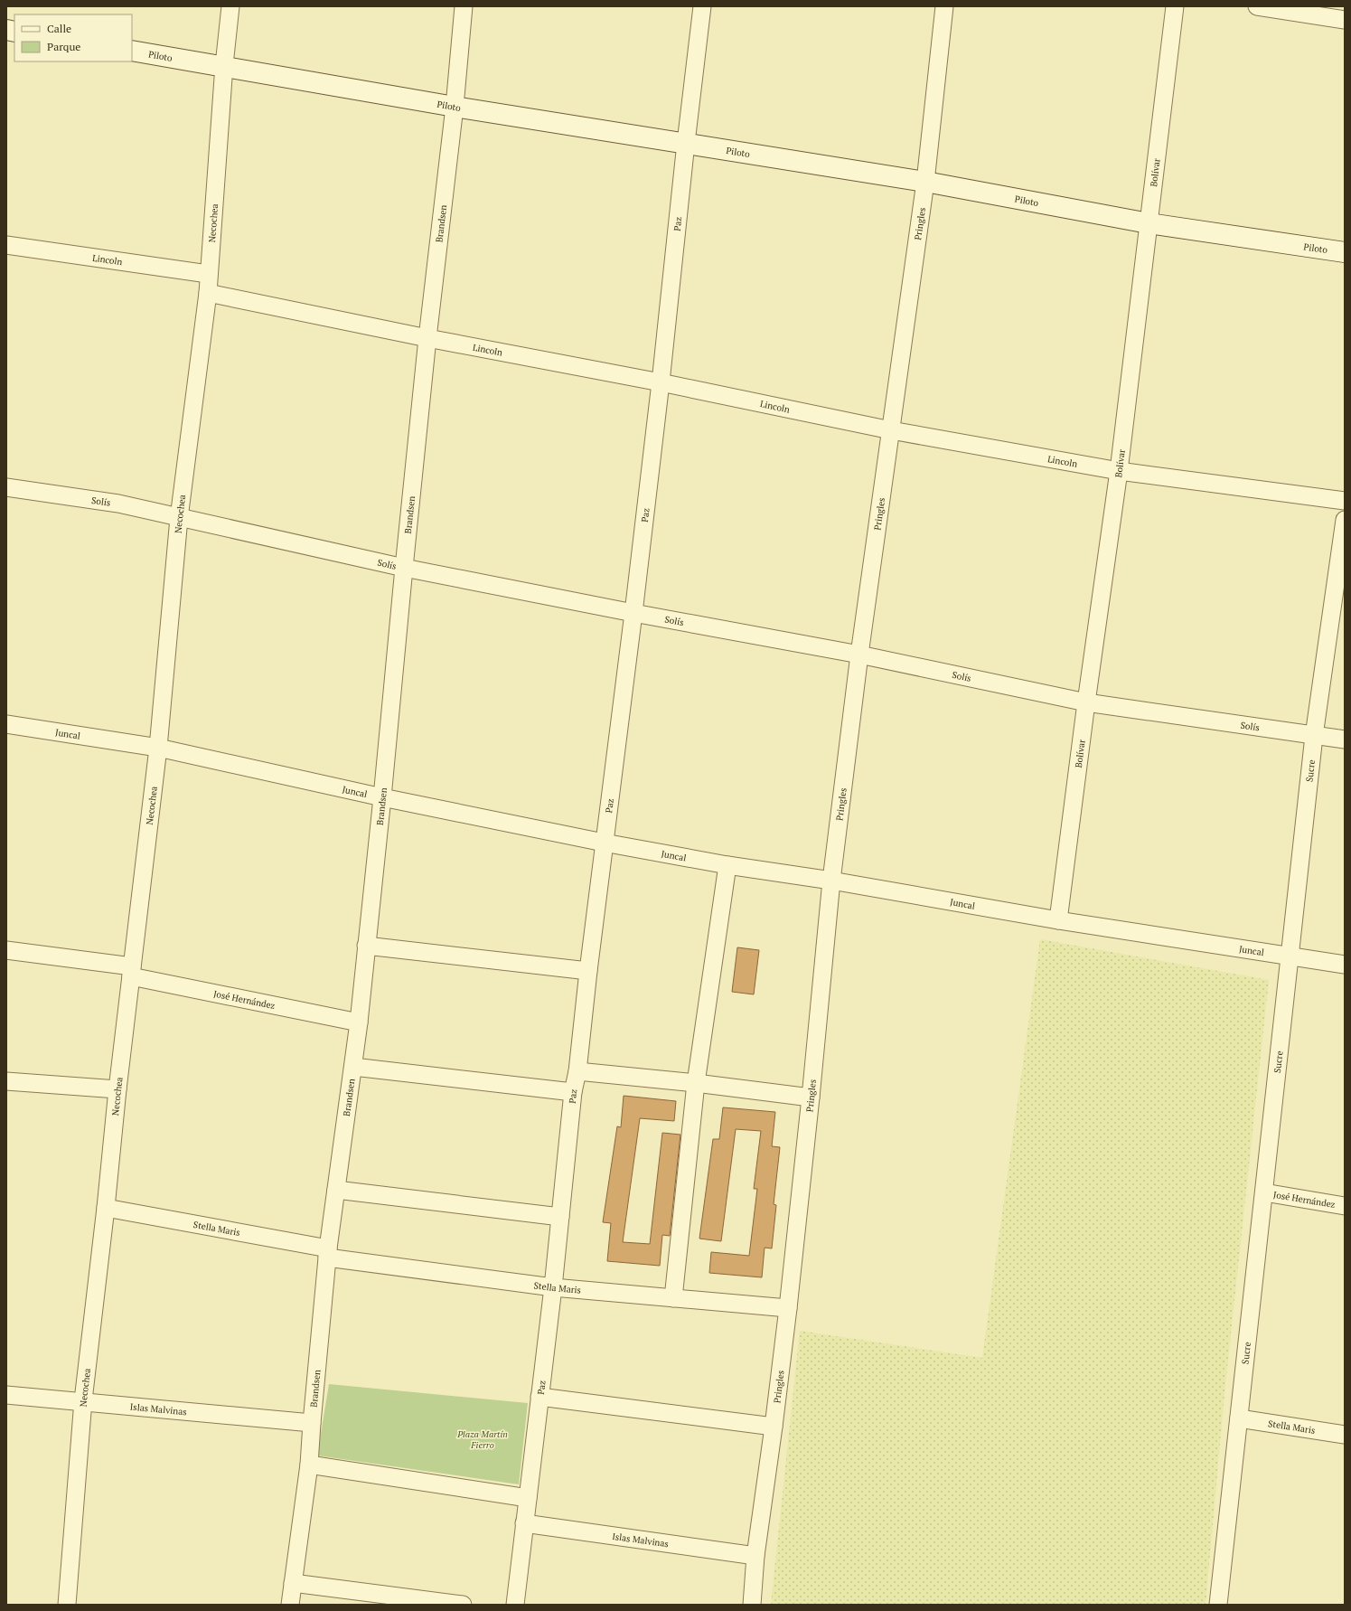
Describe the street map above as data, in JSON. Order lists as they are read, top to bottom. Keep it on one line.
{"streets":{"main road":["Piloto"],"street":["Bolívar","Necochea","Brandsen","Paz","Pringles","Lincoln","Solís","Juncal","Sucre","José Hernández","Stella Maris","Islas Malvinas"]},"crossings":[["Piloto","Bolívar"],["Piloto","Necochea"],["Piloto","Brandsen"],["Piloto","Paz"],["Piloto","Pringles"],["Bolívar","Lincoln"],["Bolívar","Solís"],["Bolívar","Juncal"],["Necochea","Lincoln"],["Necochea","Solís"],["Necochea","Juncal"],["Necochea","José Hernández"],["Necochea","Stella Maris"],["Necochea","Islas Malvinas"],["Brandsen","Lincoln"],["Brandsen","Solís"],["Brandsen","Juncal"],["Brandsen","José Hernández"],["Brandsen","Stella Maris"],["Brandsen","Islas Malvinas"],["Paz","Lincoln"],["Paz","Solís"],["Paz","Juncal"],["Paz","Stella Maris"],["Paz","Islas Malvinas"],["Pringles","Lincoln"],["Pringles","Solís"],["Pringles","Juncal"],["Pringles","Stella Maris"],["Pringles","Islas Malvinas"],["Solís","Sucre"],["Juncal","Sucre"],["Sucre","José Hernández"],["Sucre","Stella Maris"]],"parks":["Plaza Martín Fierro"],"legend":["Calle","Parque"]}
